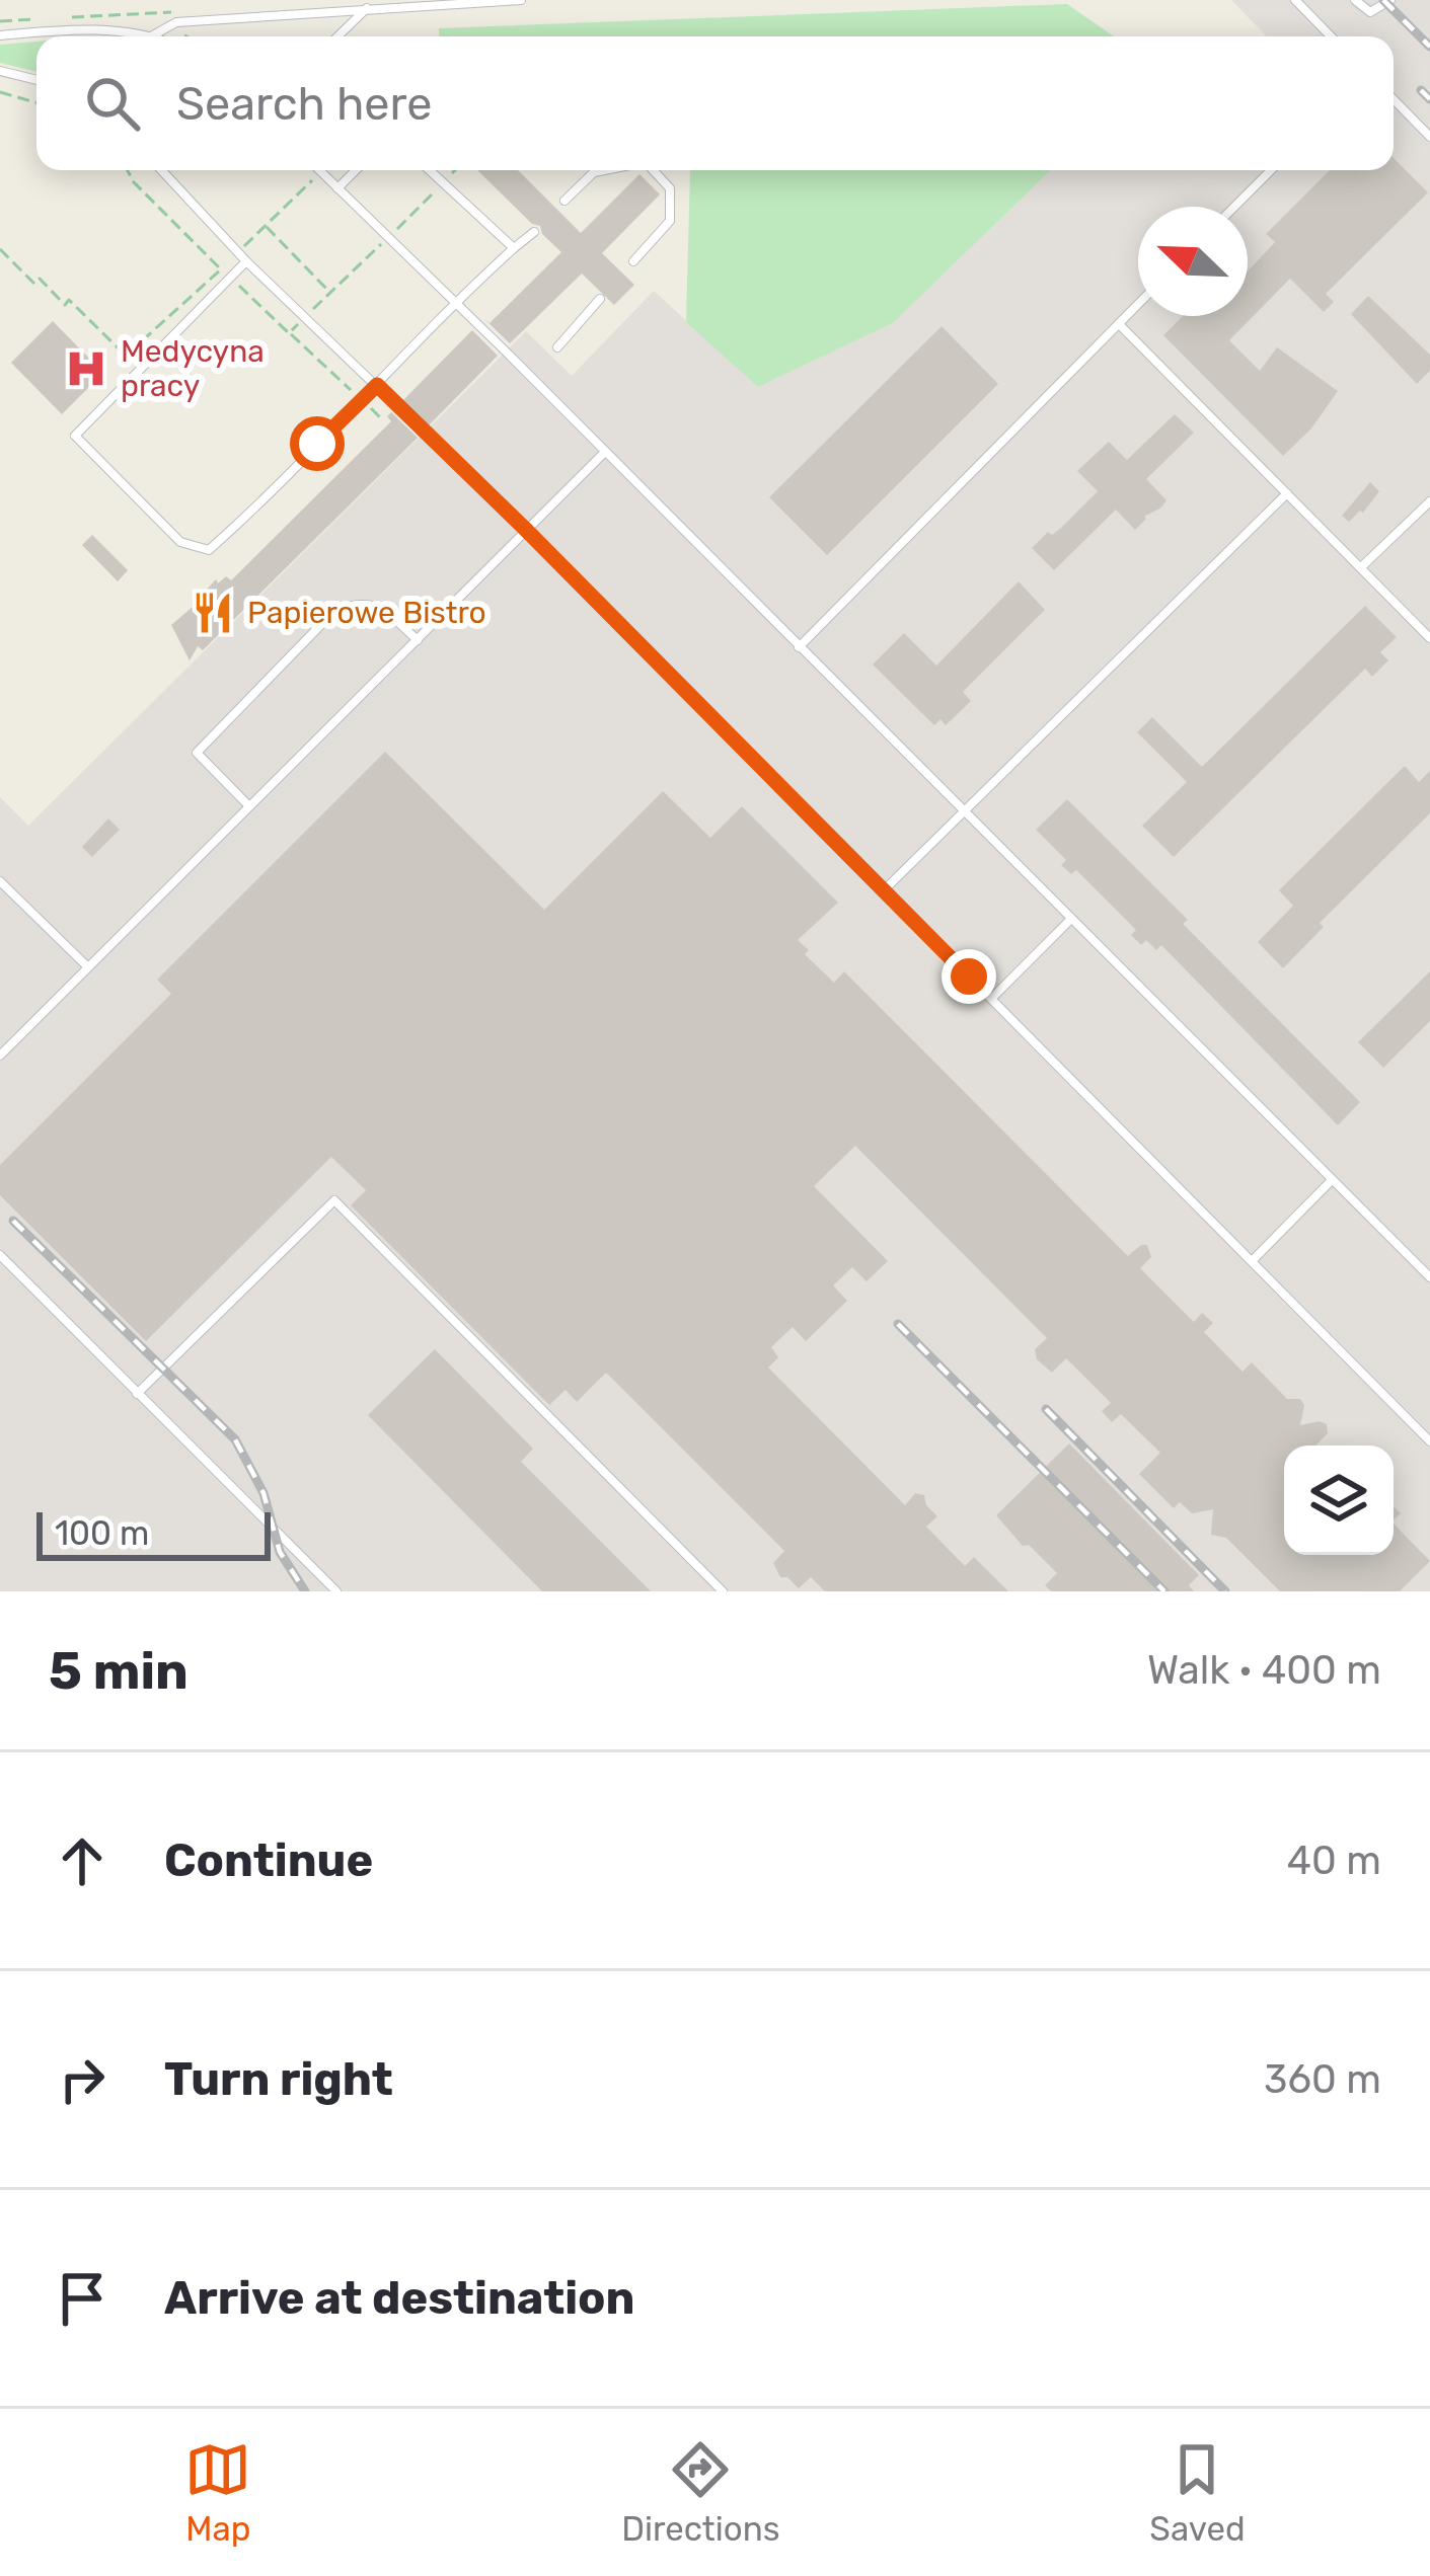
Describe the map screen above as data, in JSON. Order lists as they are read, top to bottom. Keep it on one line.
{"places":{"hospital":["Medycyna pracy"],"restaurant":["Papierowe Bistro"]},"scale_bar":"100 m","north":"top left","page":{"search":"Search here","scale":"100 m","heading":["5 min","Walk · 400 m"],"list":[["Continue","40 m"],["Turn right","360 m"],"Arrive at destination"],"nav":["Map","Directions","Saved"]}}
